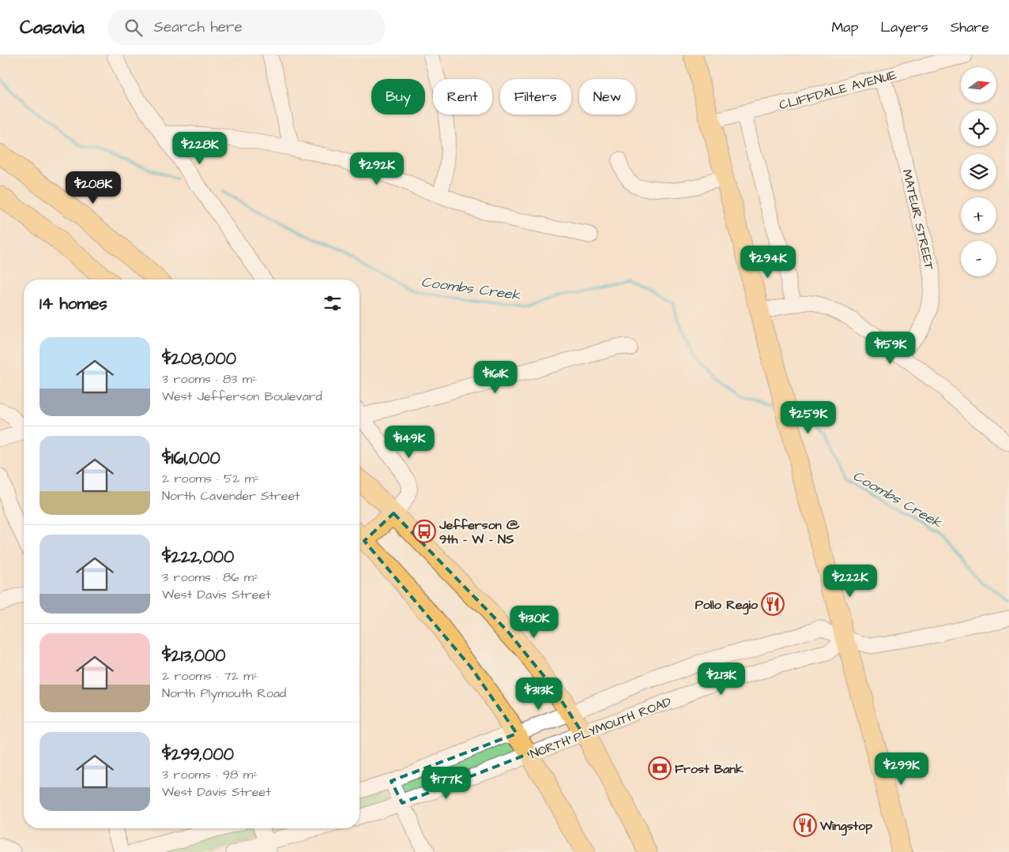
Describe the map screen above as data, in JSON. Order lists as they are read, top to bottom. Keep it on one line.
{"streets":{"street":["CLIFFDALE AVENUE","MATEUR STREET","NORTH PLYMOUTH ROAD"]},"crossings":[["CLIFFDALE AVENUE","MATEUR STREET"]],"water":["Coombs Creek"],"places":{"bus stop":["Jefferson @ 9th - W - NS"],"restaurant":["Pollo Regio","Wingstop"],"bank":["Frost Bank"]},"north":"right","page":{"header":"Casavia","search":"Search here","nav":["Map","Layers","Share"],"map_buttons":["+","−"],"chip":["Buy","Rent","Filters","New"],"price":["$228K","$292K","$208K","$294K","$159K","$161K","$259K","$149K","$222K","$130K","$213K","$313K","$299K","$177K"],"heading":"14 homes","list":[{"name":"$208,000","note":"3 rooms · 83 m² · West Jefferson Boulevard"},{"name":"$161,000","note":"2 rooms · 52 m² · North Cavender Street"},{"name":"$222,000","note":"3 rooms · 86 m² · West Davis Street"},{"name":"$213,000","note":"2 rooms · 72 m² · North Plymouth Road"},{"name":"$299,000","note":"3 rooms · 98 m² · West Davis Street"}]}}
